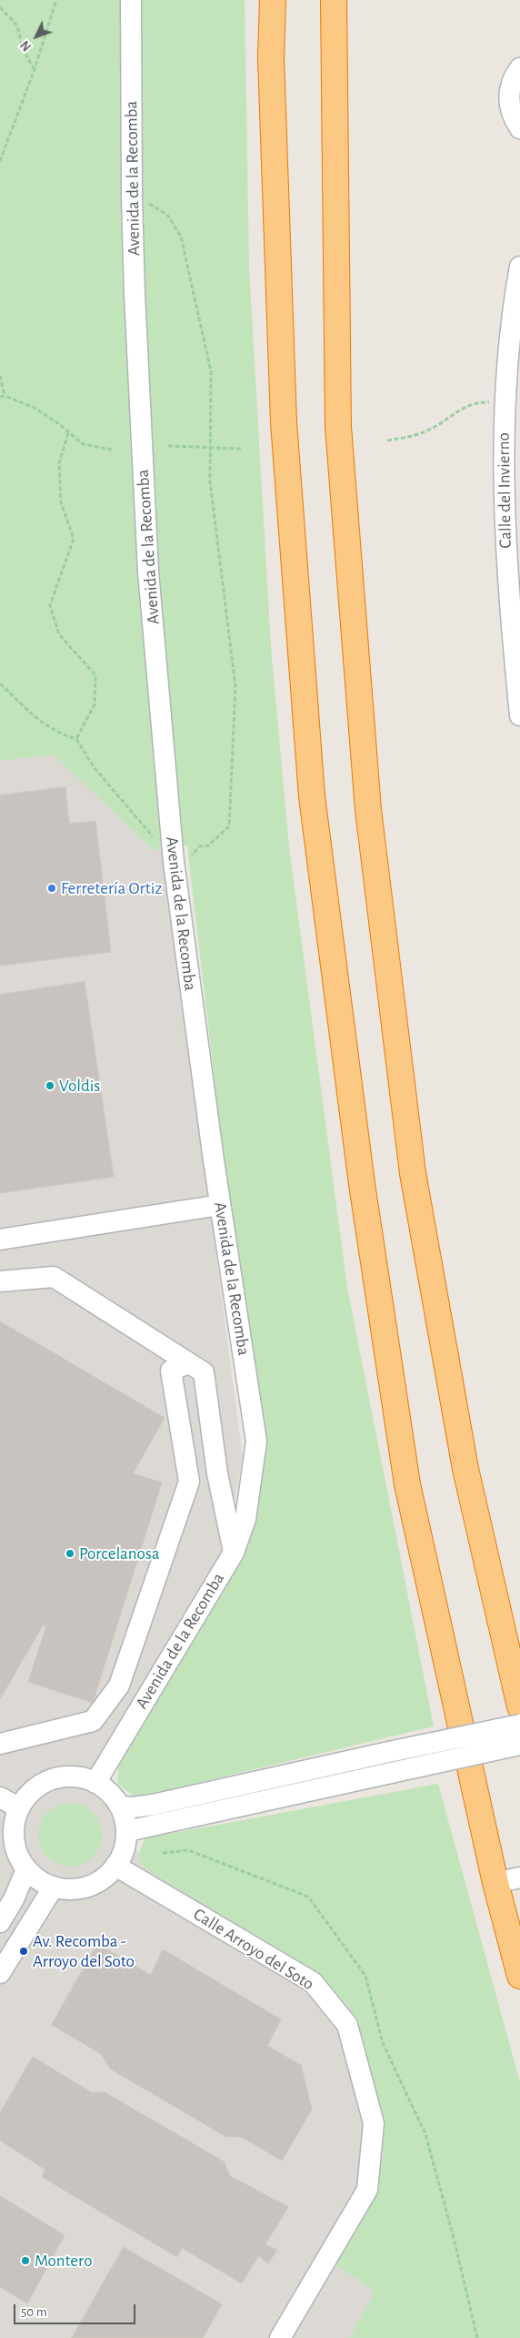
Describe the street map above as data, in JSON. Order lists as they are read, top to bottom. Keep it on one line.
{"streets":{"street":["Avenida de la Recomba","Calle del Invierno","Calle Arroyo del Soto"]},"crossings":[["Avenida de la Recomba","Calle Arroyo del Soto"]],"places":["Ferretería Ortiz","Voldis","Porcelanosa","Av. Recomba - Arroyo del Soto","Montero"],"scale_bar":"50 m","north":"bottom left"}
